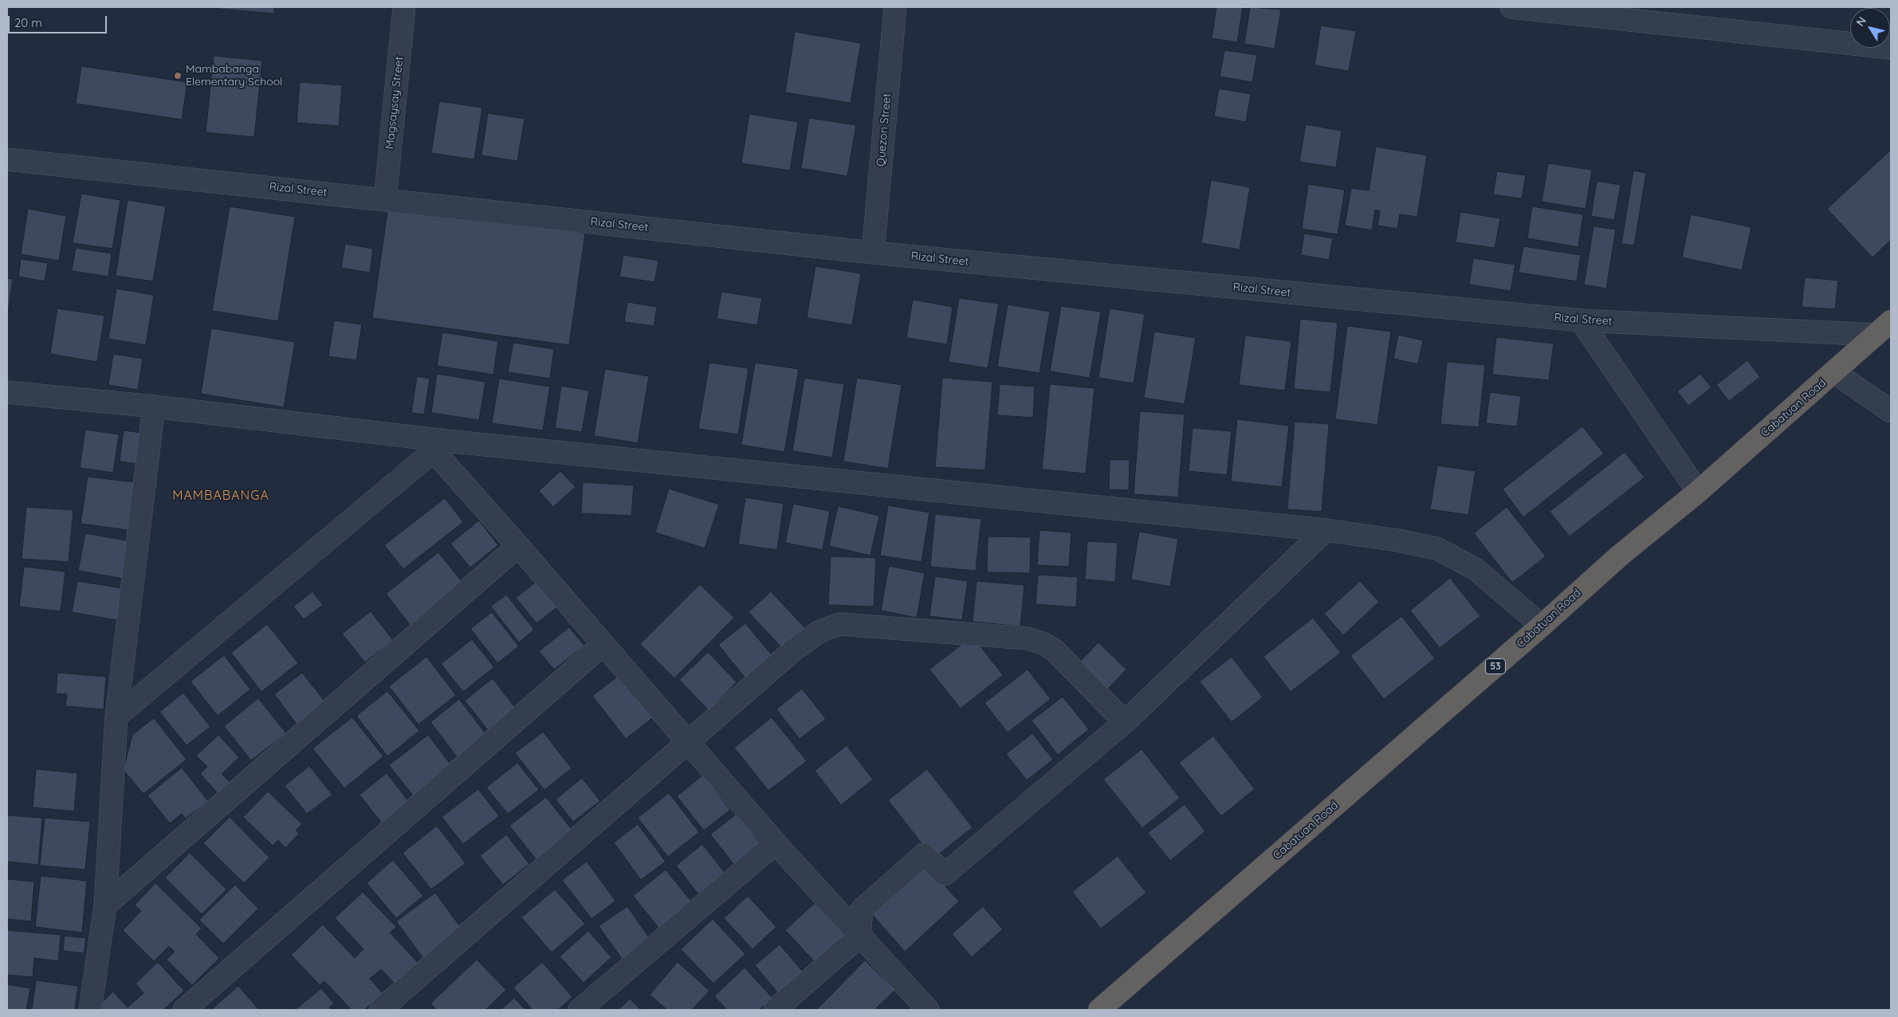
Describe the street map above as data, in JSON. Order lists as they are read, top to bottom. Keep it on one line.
{"streets":{"highway":["Cabatuan Road","53"],"street":["Magsaysay Street","Quezon Street","Rizal Street"]},"crossings":[["Magsaysay Street","Rizal Street"],["Quezon Street","Rizal Street"],["Rizal Street","Cabatuan Road"]],"districts":["MAMBABANGA"],"places":["Mambabanga Elementary School"],"scale_bar":"20 m","north":"top left"}
